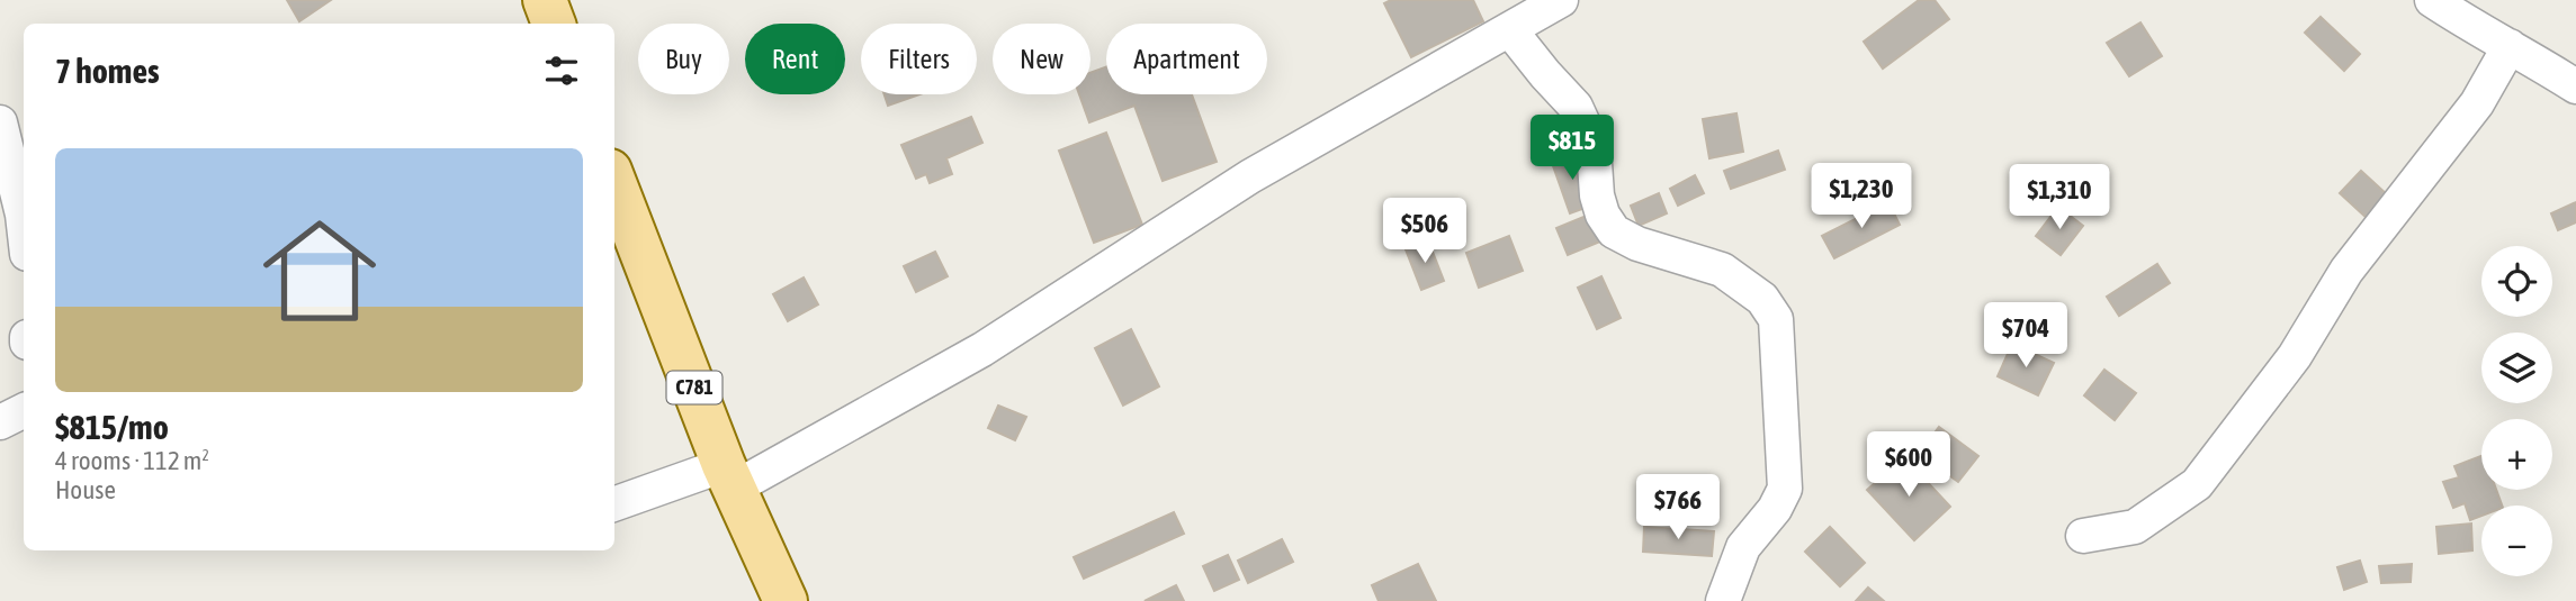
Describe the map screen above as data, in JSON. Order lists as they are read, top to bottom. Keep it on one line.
{"streets":{"main road":["C781"]},"page":{"chip":["Buy","Rent","Filters","New","Apartment"],"heading":"7 homes","price":["$815","$1,230","$1,310","$506","$704","$600","$766"],"list":[{"name":"$815/mo","note":"4 rooms · 112 m² · House"}],"map_buttons":["+","−"]}}
